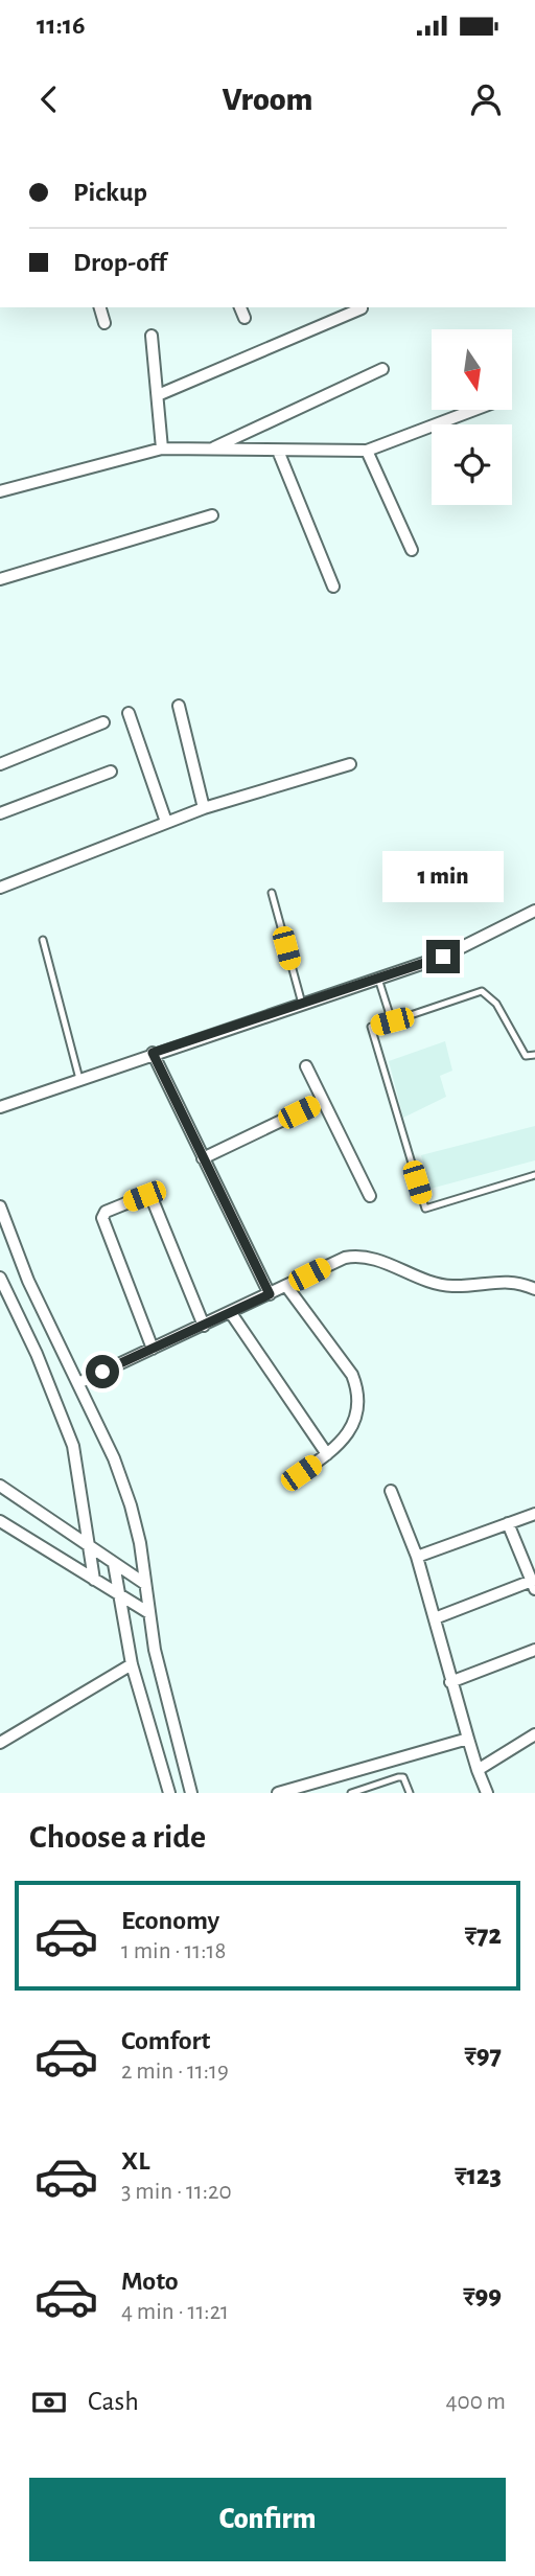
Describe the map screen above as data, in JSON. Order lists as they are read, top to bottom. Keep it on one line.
{"north":"bottom","page":{"status":"11:16","header":"Vroom","banner":["Pickup","Drop-off"],"bubble":"1 min","heading":"Choose a ride","list":[{"name":"Economy","note":"1 min · 11:18","value":"₹72"},{"name":"Comfort","note":"2 min · 11:19","value":"₹97"},{"name":"XL","note":"3 min · 11:20","value":"₹123"},{"name":"Moto","note":"4 min · 11:21","value":"₹99"}],"pay":["Cash","400 m"],"buttons":"Confirm"}}
